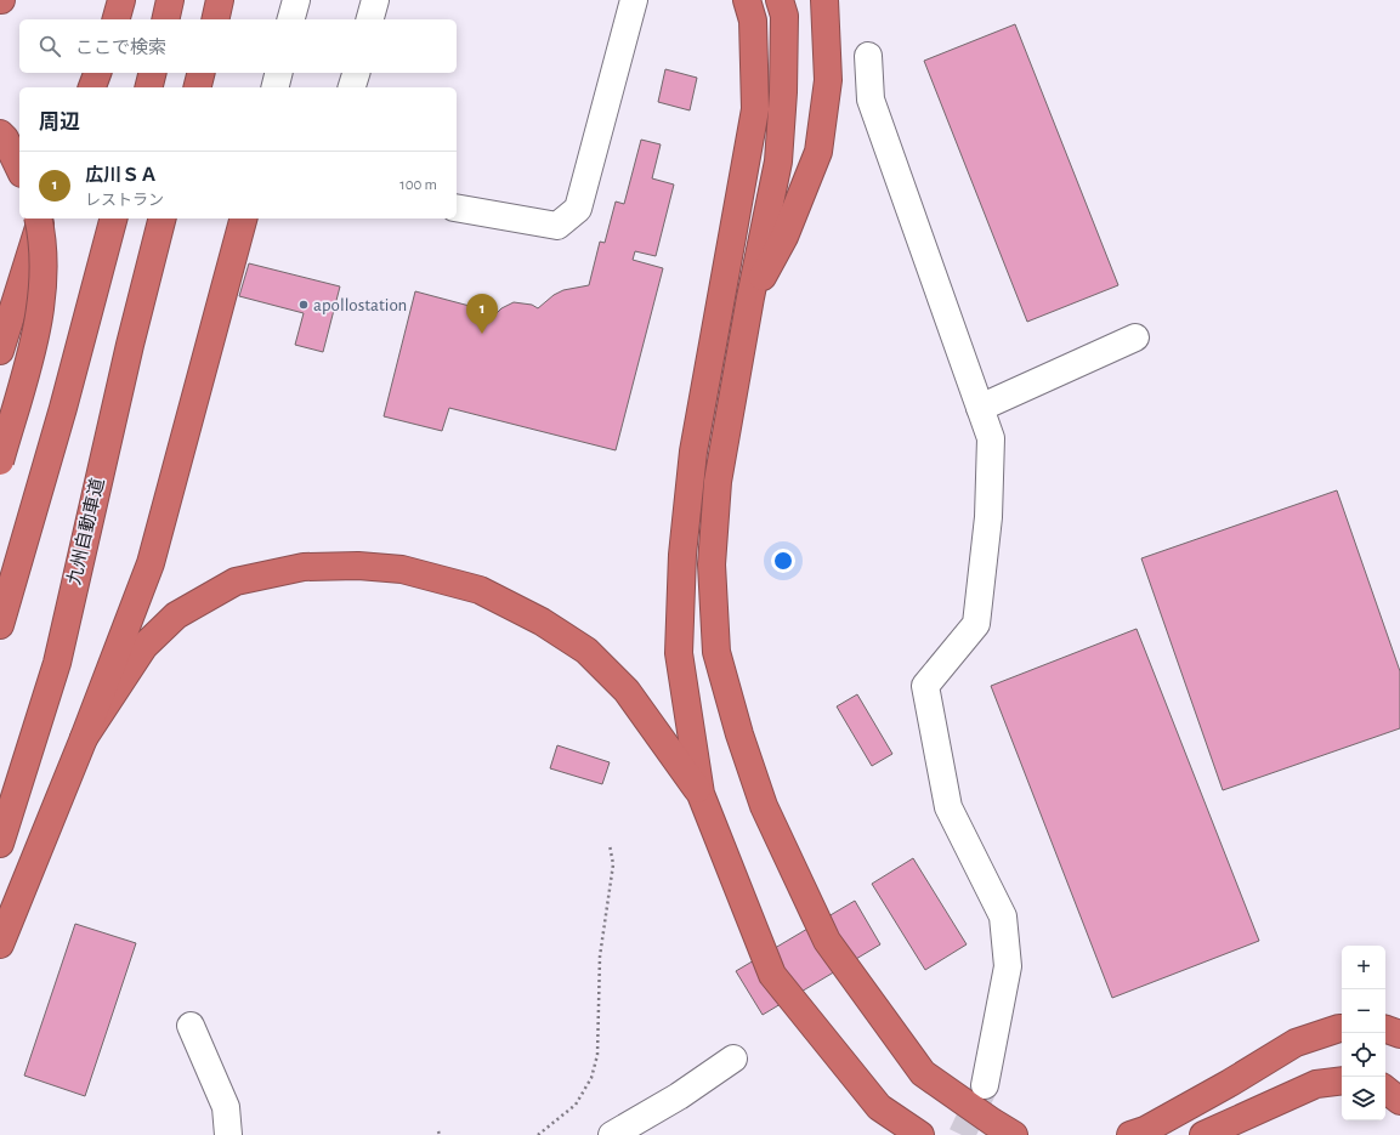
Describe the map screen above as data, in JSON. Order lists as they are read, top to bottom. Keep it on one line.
{"streets":{"highway":["九州自動車道"]},"places":["apollostation"],"page":{"search":"ここで検索","heading":"周辺","list":[{"mark":"1","name":"広川ＳＡ","note":"レストラン","value":"100 m"}],"pins":"1","map_buttons":["+","−"]}}
